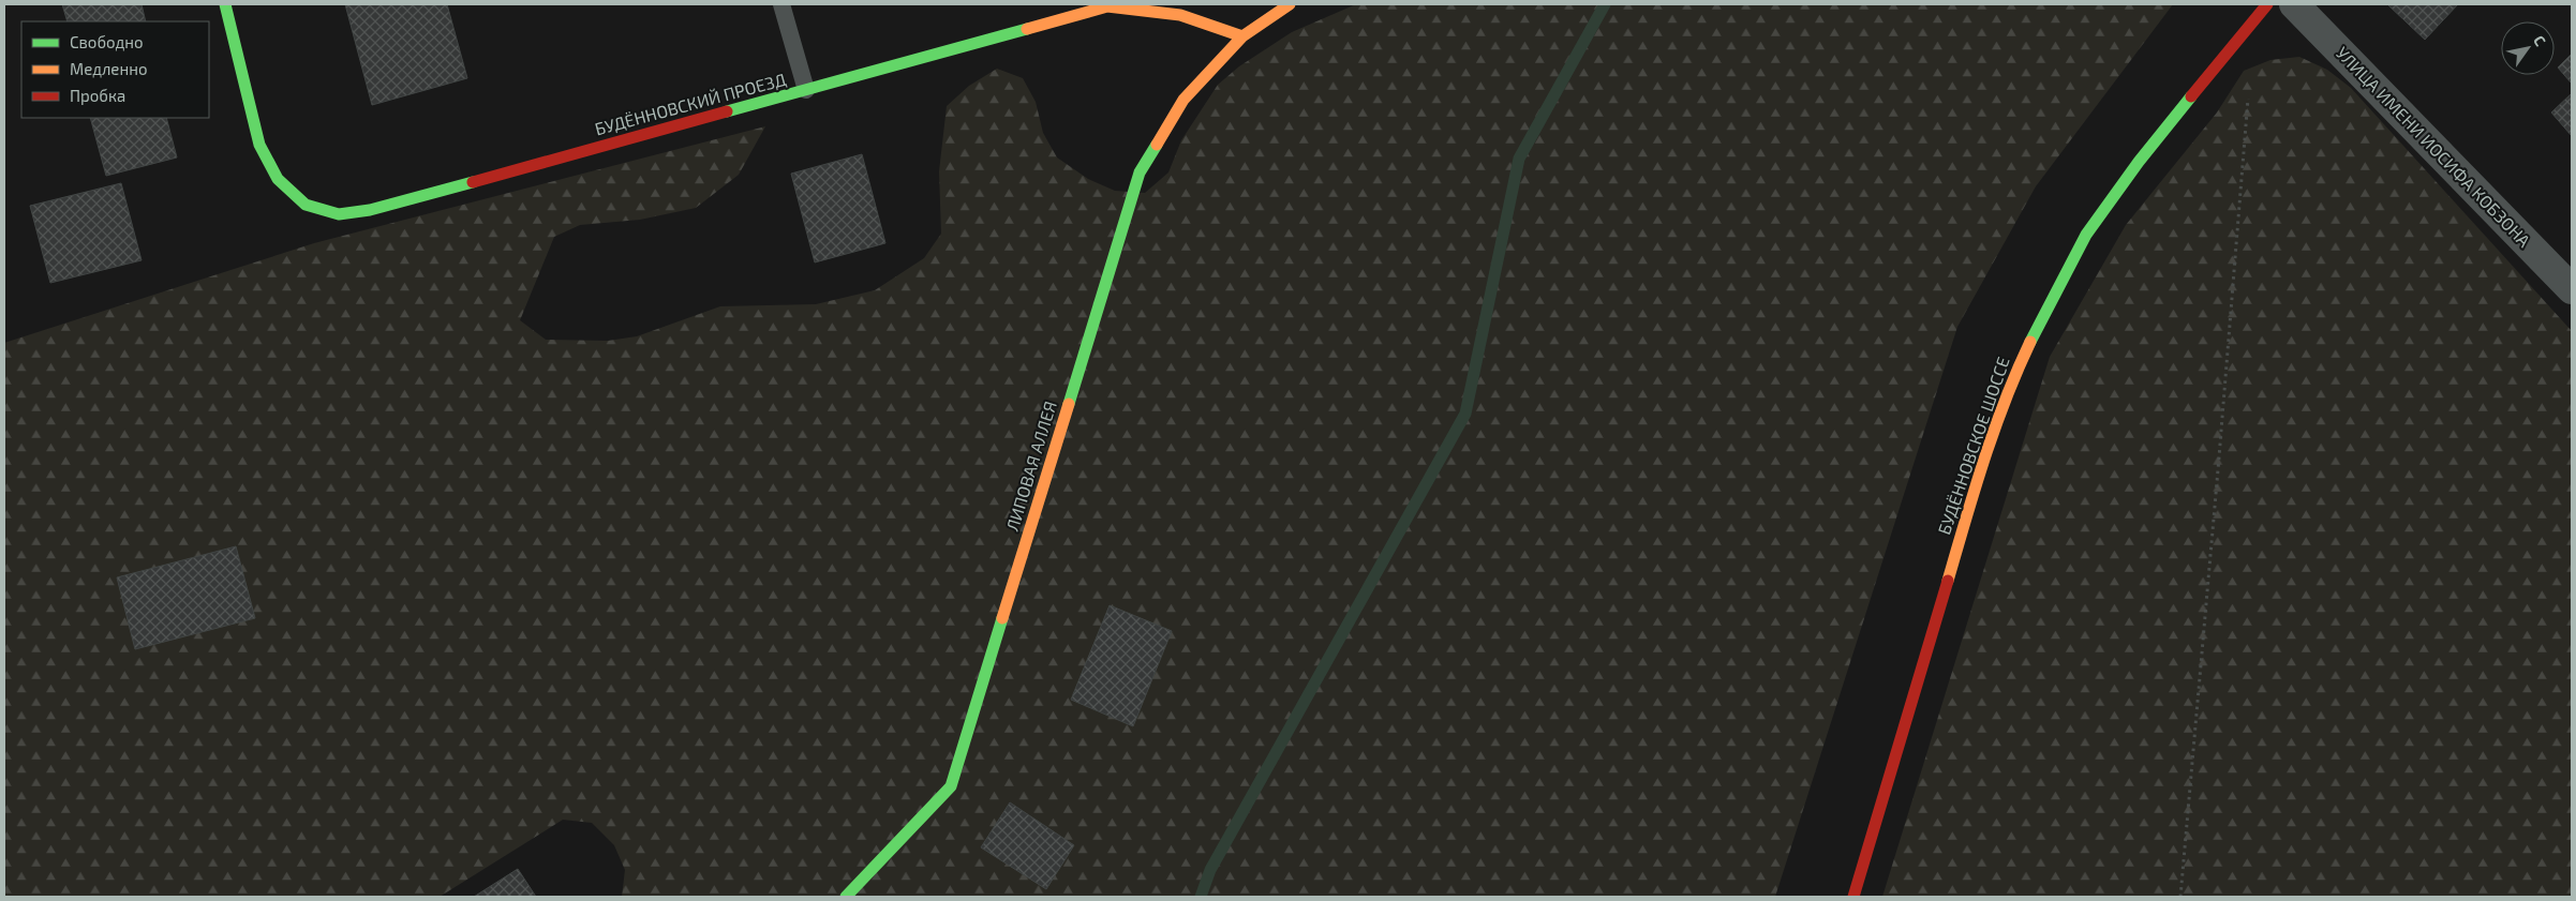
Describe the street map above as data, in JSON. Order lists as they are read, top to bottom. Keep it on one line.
{"streets":{"street":["БУДЁННОВСКИЙ ПРОЕЗД","УЛИЦА ИМЕНИ ИОСИФА КОБЗОНА","БУДЁННОВСКОЕ ШОССЕ","ЛИПОВАЯ АЛЛЕЯ"]},"crossings":[["БУДЁННОВСКИЙ ПРОЕЗД","ЛИПОВАЯ АЛЛЕЯ"]],"legend":["Свободно","Медленно","Пробка"],"north":"top right"}
